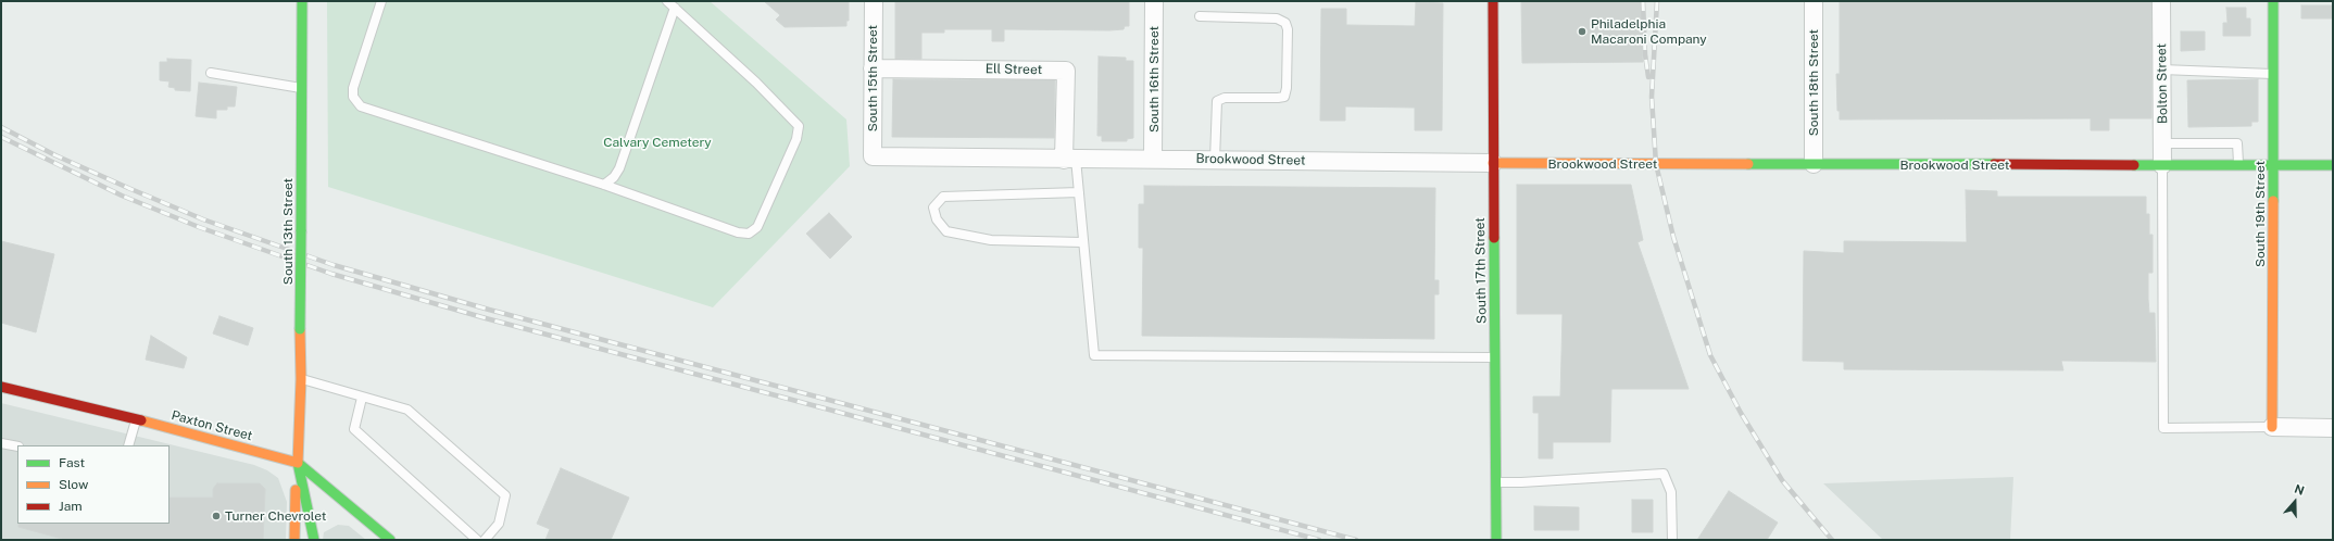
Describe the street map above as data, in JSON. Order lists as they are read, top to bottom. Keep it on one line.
{"streets":{"main road":["Brookwood Street","South 19th Street","South 13th Street","South 17th Street","Paxton Street"],"street":["Ell Street","South 15th Street","South 16th Street","South 18th Street","Bolton Street"]},"crossings":[["Ell Street","South 15th Street"],["Ell Street","Brookwood Street"],["South 15th Street","Brookwood Street"],["South 16th Street","Brookwood Street"],["South 18th Street","Brookwood Street"],["Bolton Street","Brookwood Street"],["Brookwood Street","South 19th Street"],["Brookwood Street","South 17th Street"],["South 13th Street","Paxton Street"]],"parks":["Calvary Cemetery"],"places":["Philadelphia Macaroni Company","Turner Chevrolet"],"legend":["Fast","Slow","Jam"],"north":"top"}
